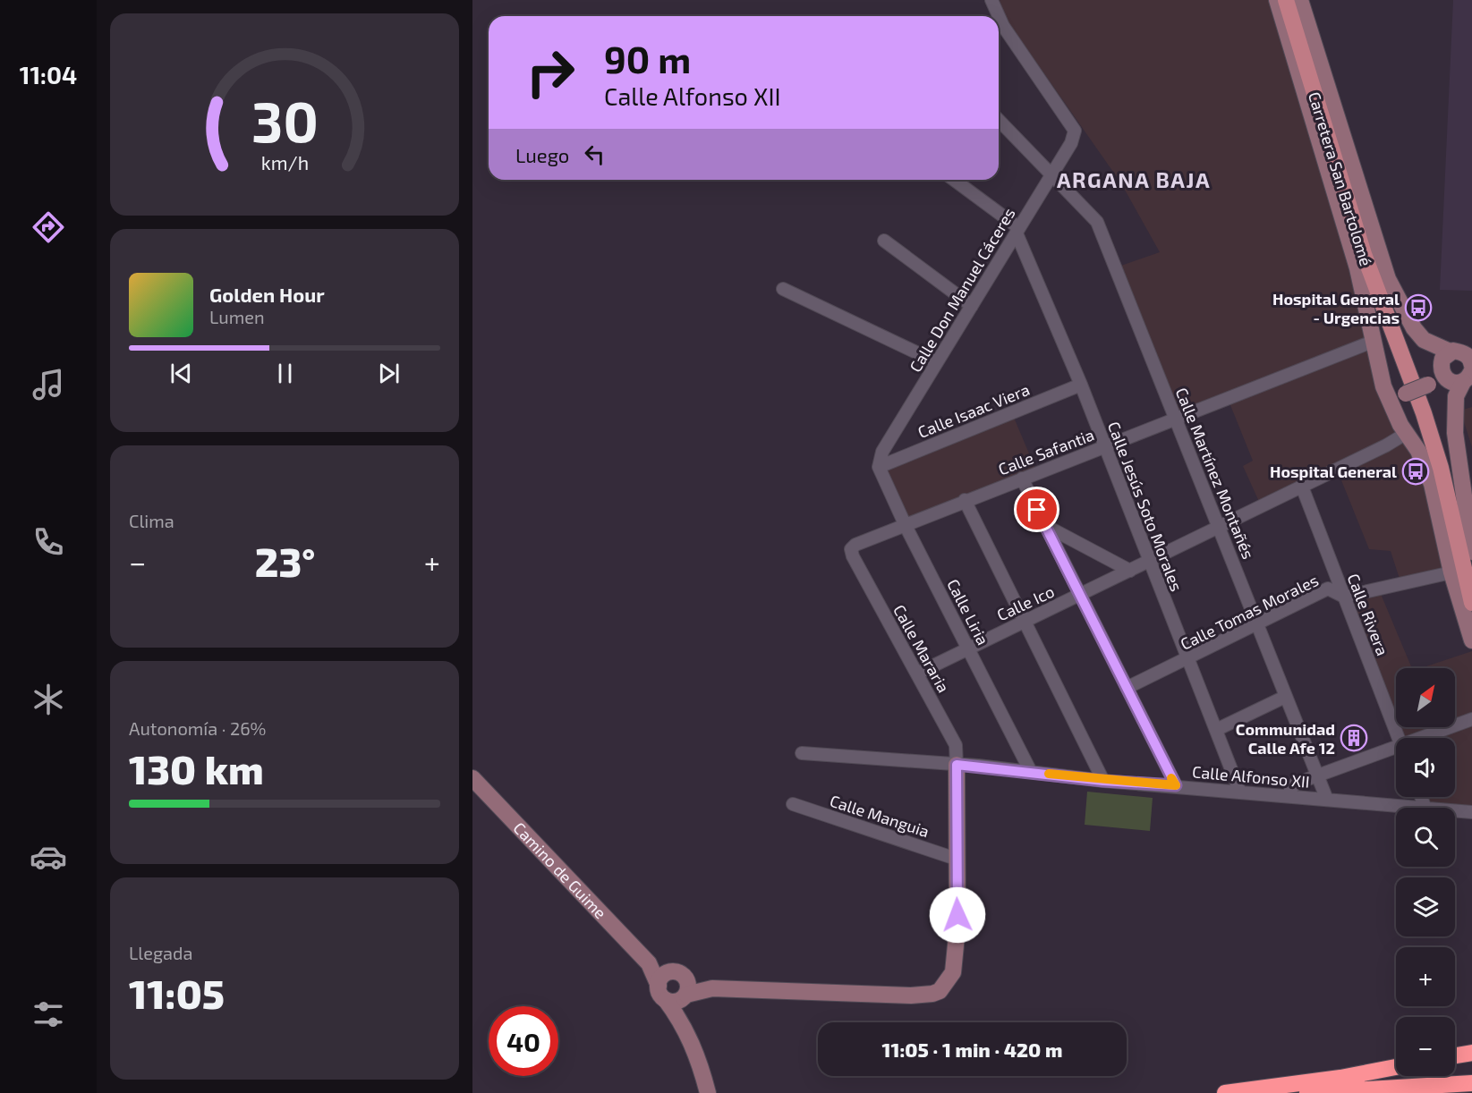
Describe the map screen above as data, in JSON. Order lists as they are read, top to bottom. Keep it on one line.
{"streets":{"main road":["Carretera San Bartolomé"],"street":["Calle Don Manuel Cáceres","Calle Isaac Viera","Calle Safantia","Calle Martínez Montañés","Calle Jesús Soto Morales","Calle Ico","Calle Liria","Calle Tomas Morales","Calle Rivera","Calle Mararia","Calle Alfonso XII","Calle Manguia","Camino de Guime"]},"crossings":[["Carretera San Bartolomé","Calle Safantia"],["Carretera San Bartolomé","Calle Ico"],["Carretera San Bartolomé","Calle Tomas Morales"],["Calle Don Manuel Cáceres","Calle Isaac Viera"],["Calle Don Manuel Cáceres","Calle Martínez Montañés"],["Calle Don Manuel Cáceres","Calle Jesús Soto Morales"],["Calle Don Manuel Cáceres","Calle Liria"],["Calle Isaac Viera","Calle Jesús Soto Morales"],["Calle Isaac Viera","Calle Liria"],["Calle Safantia","Calle Martínez Montañés"],["Calle Safantia","Calle Jesús Soto Morales"],["Calle Safantia","Calle Liria"],["Calle Safantia","Calle Mararia"],["Calle Martínez Montañés","Calle Ico"],["Calle Martínez Montañés","Calle Tomas Morales"],["Calle Martínez Montañés","Calle Alfonso XII"],["Calle Jesús Soto Morales","Calle Ico"],["Calle Jesús Soto Morales","Calle Tomas Morales"],["Calle Jesús Soto Morales","Calle Alfonso XII"],["Calle Ico","Calle Liria"],["Calle Ico","Calle Rivera"],["Calle Ico","Calle Mararia"],["Calle Liria","Calle Alfonso XII"],["Calle Tomas Morales","Calle Rivera"],["Calle Mararia","Calle Alfonso XII"]],"districts":["ARGANA BAJA"],"places":{"bus stop":["Hospital General - Urgencias","Hospital General"],"building":["Communidad Calle Afe 12"]},"north":"top right","page":{"tabs":"11:04","turn":["90 m","Calle Alfonso XII"],"then":"Luego","song":["Golden Hour","Lumen"],"tile":["Clima",["Autonomía · 26%","130 km"],["Llegada","11:05"]],"heat":["−","23°","+"],"map_buttons":["+","−"],"limit":"40","trip":"11:05 · 1 min · 420 m","gauge":["30","km/h"]}}
